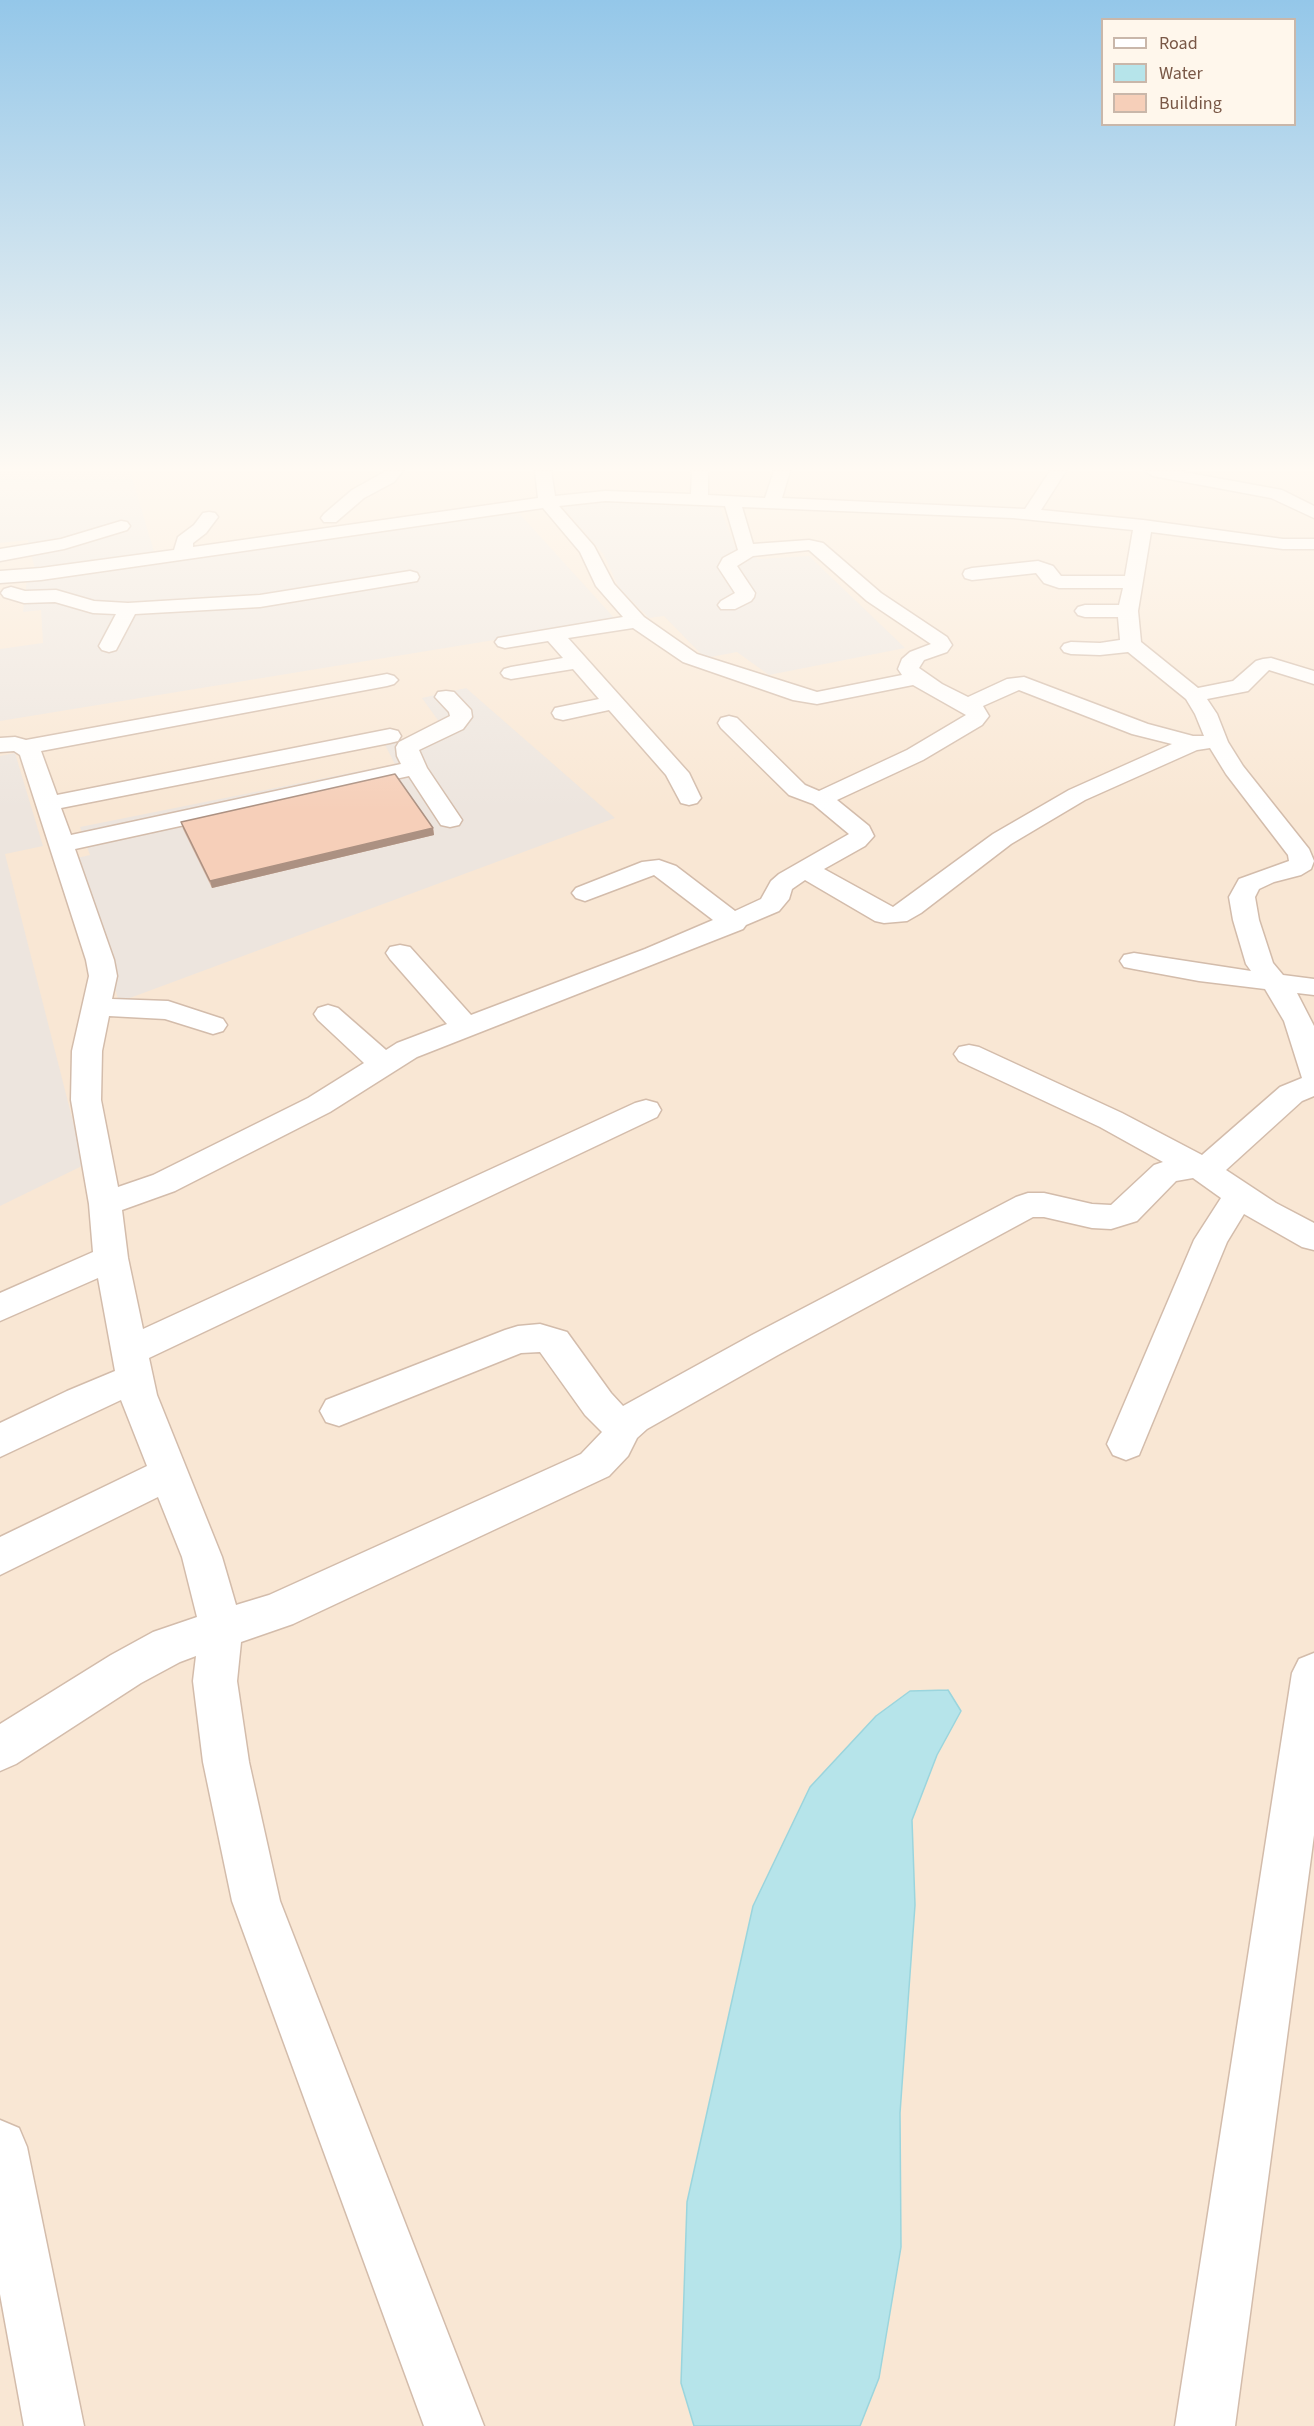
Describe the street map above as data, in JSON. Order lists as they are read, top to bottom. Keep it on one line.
{"legend":["Road","Water","Building"]}
